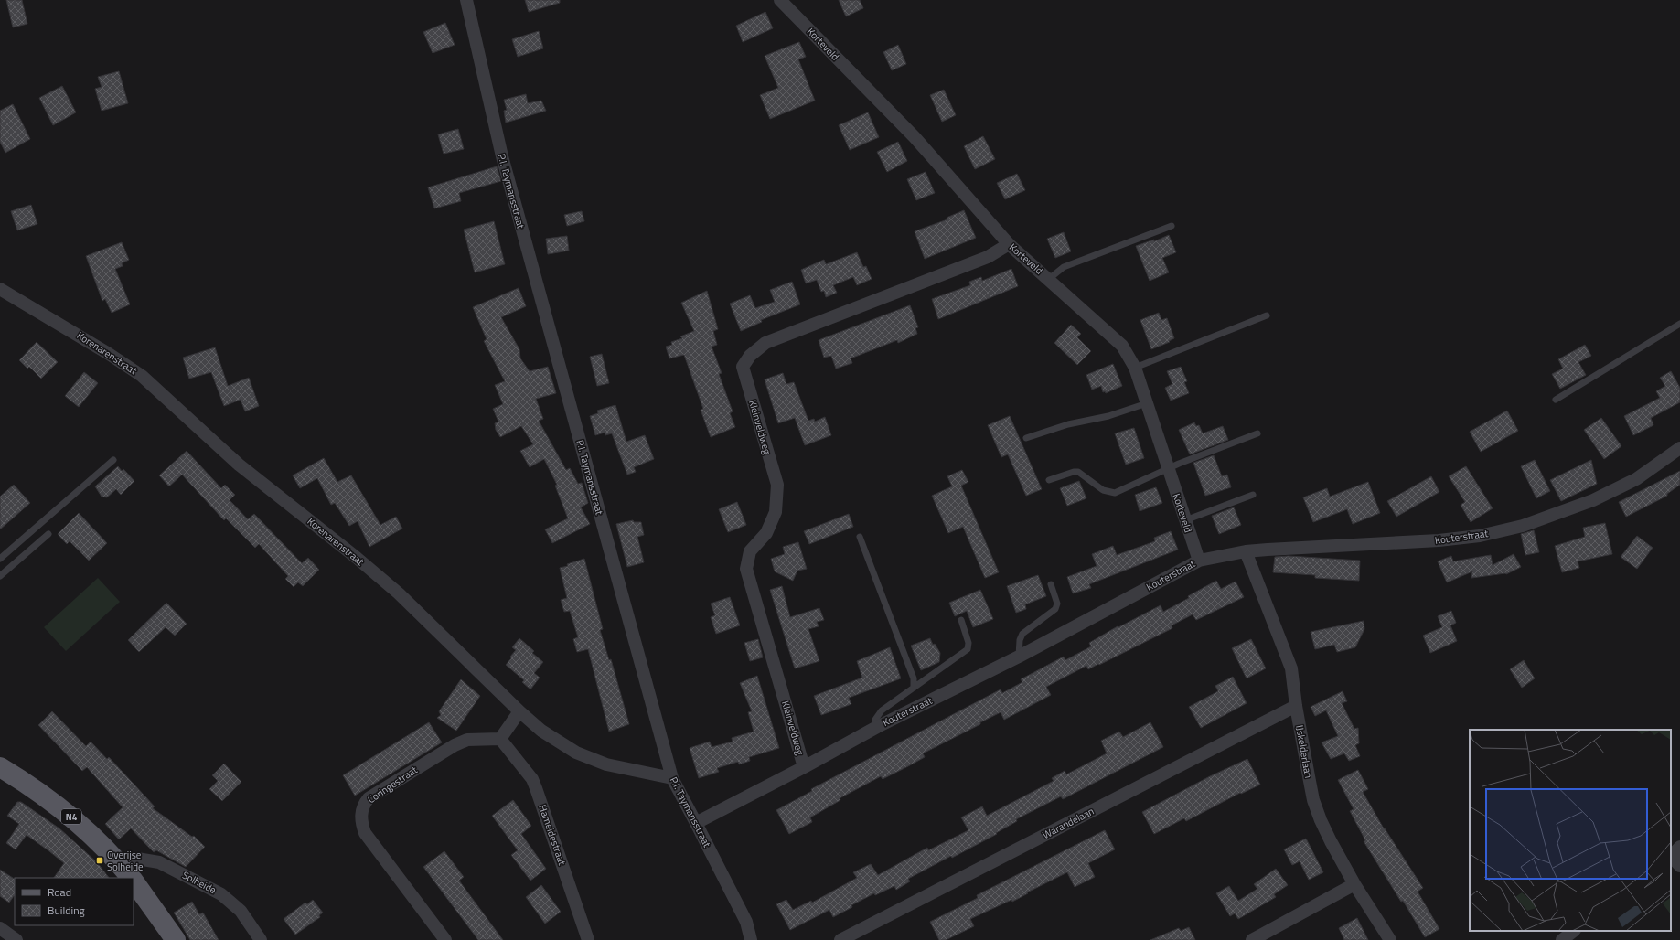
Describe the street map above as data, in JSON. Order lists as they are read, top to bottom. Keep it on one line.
{"streets":{"main road":["N4"],"street":["Korteveld","P.I. Taymansstraat","Korenarenstraat","Kleinveldweg","Kouterstraat","IJskelderlaan","Coringestraat","Warandelaan","Hameidestraat","Solheide"]},"crossings":[["Korteveld","Kleinveldweg"],["Korteveld","Kouterstraat"],["P.I. Taymansstraat","Korenarenstraat"],["P.I. Taymansstraat","Kouterstraat"],["Kleinveldweg","Kouterstraat"],["Kouterstraat","IJskelderlaan"],["IJskelderlaan","Warandelaan"],["Coringestraat","Hameidestraat"],["N4","Solheide"]],"places":{"transit":["Overijse Solheide"]},"legend":["Road","Building"]}
